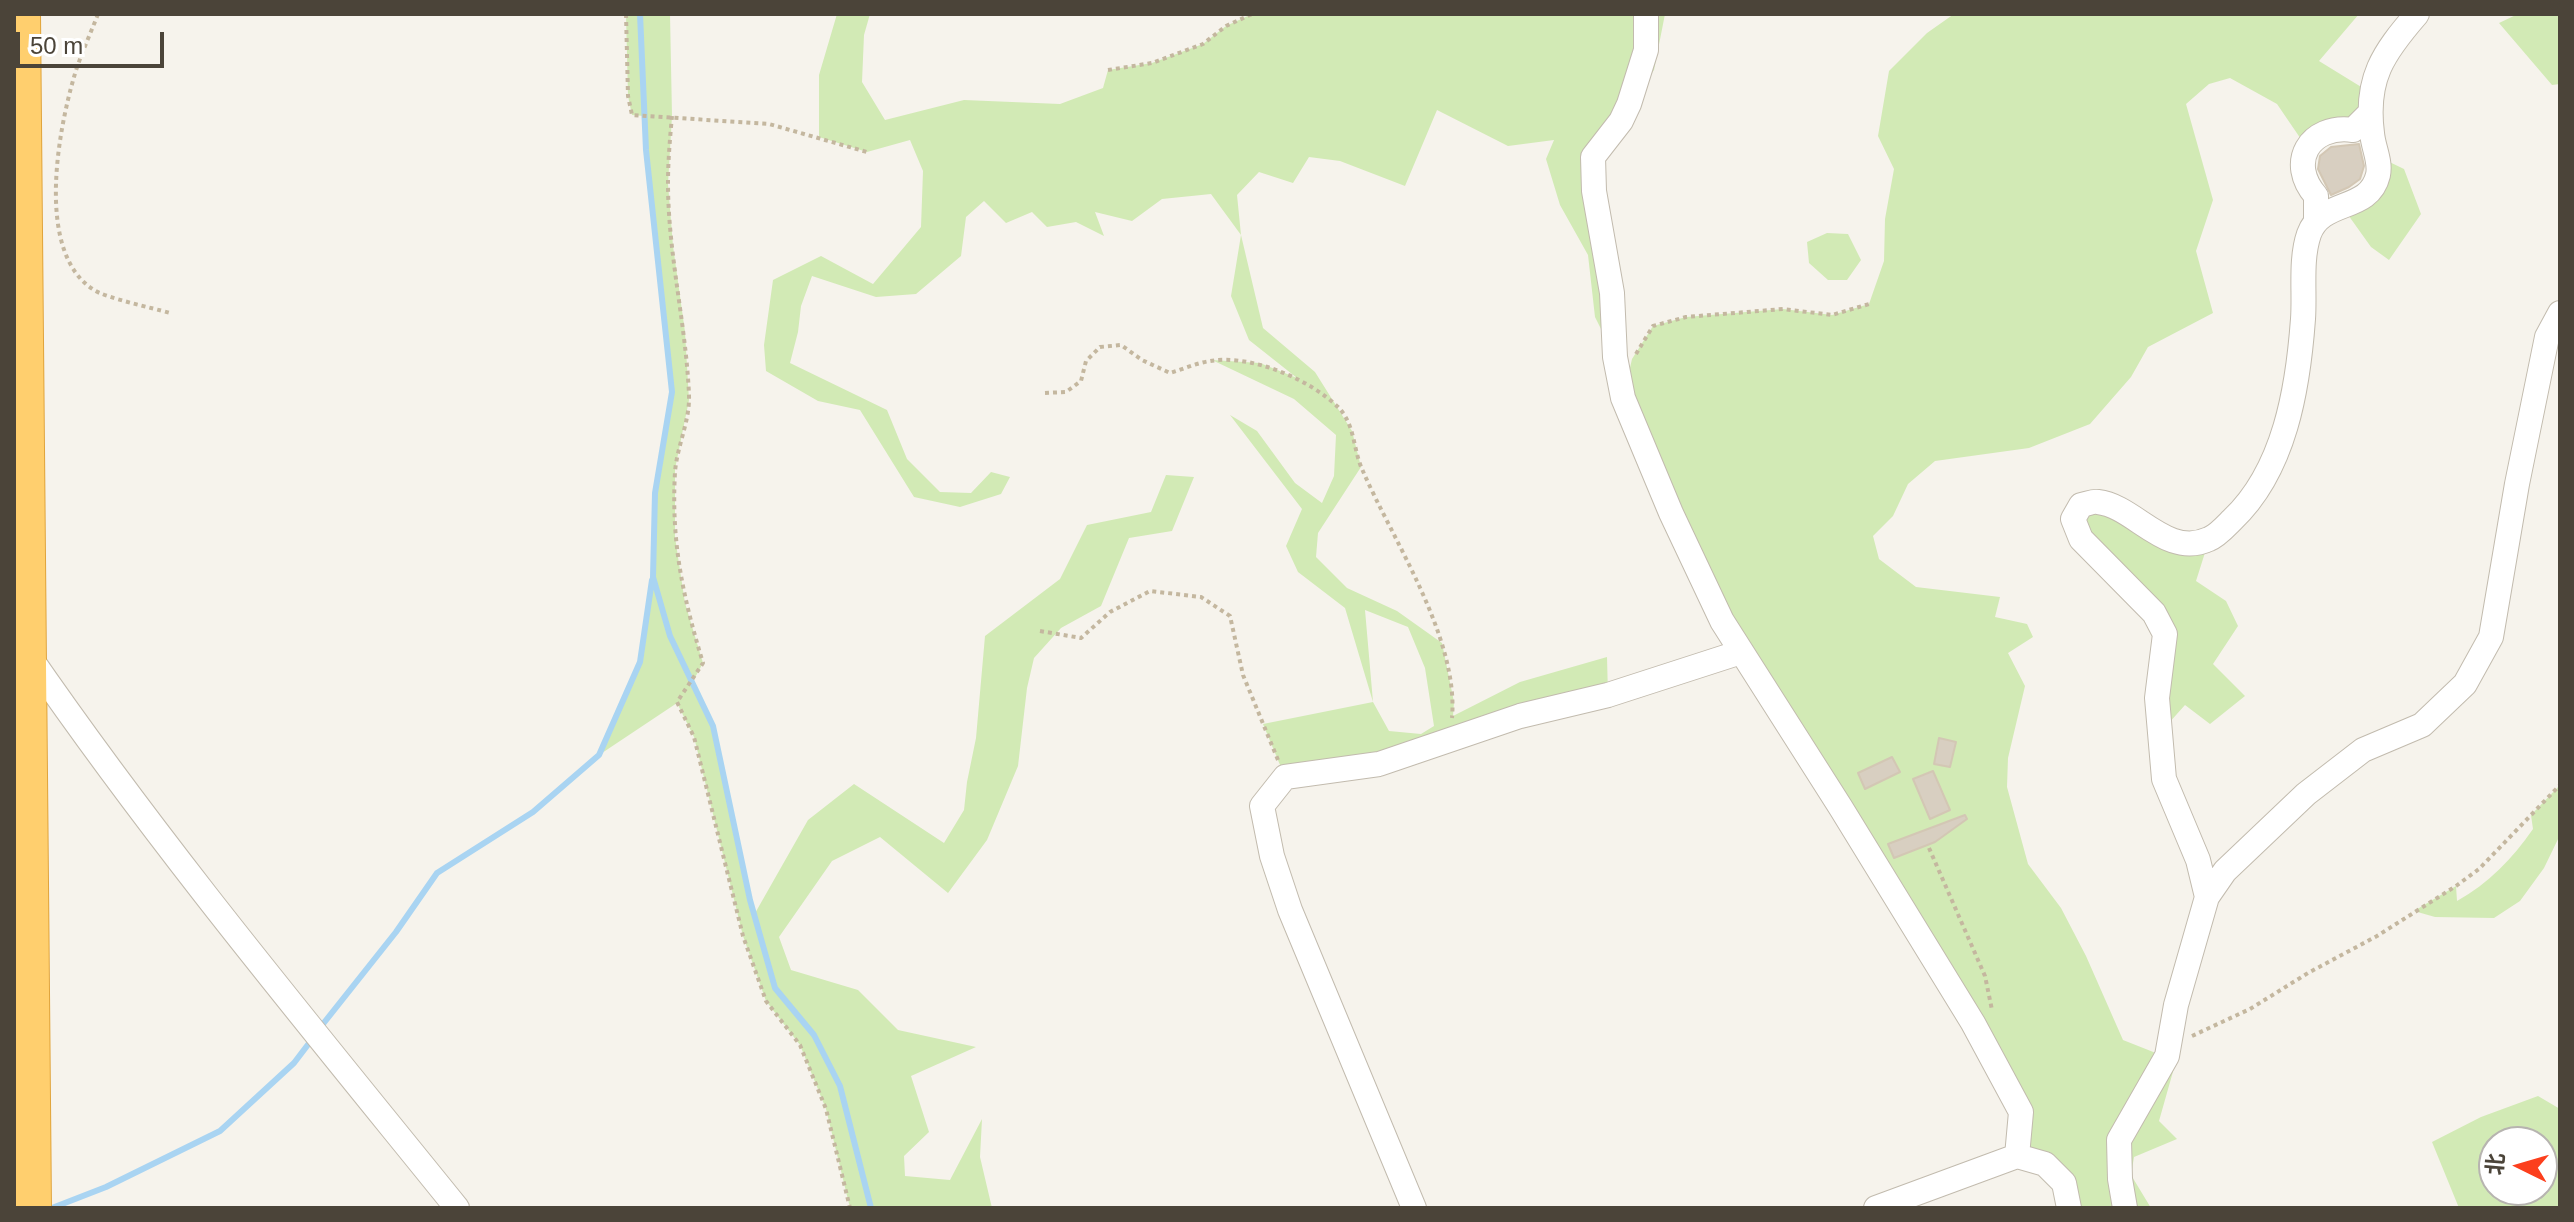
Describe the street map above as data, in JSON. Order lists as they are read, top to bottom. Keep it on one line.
{"scale_bar":"50 m","north":"left"}
